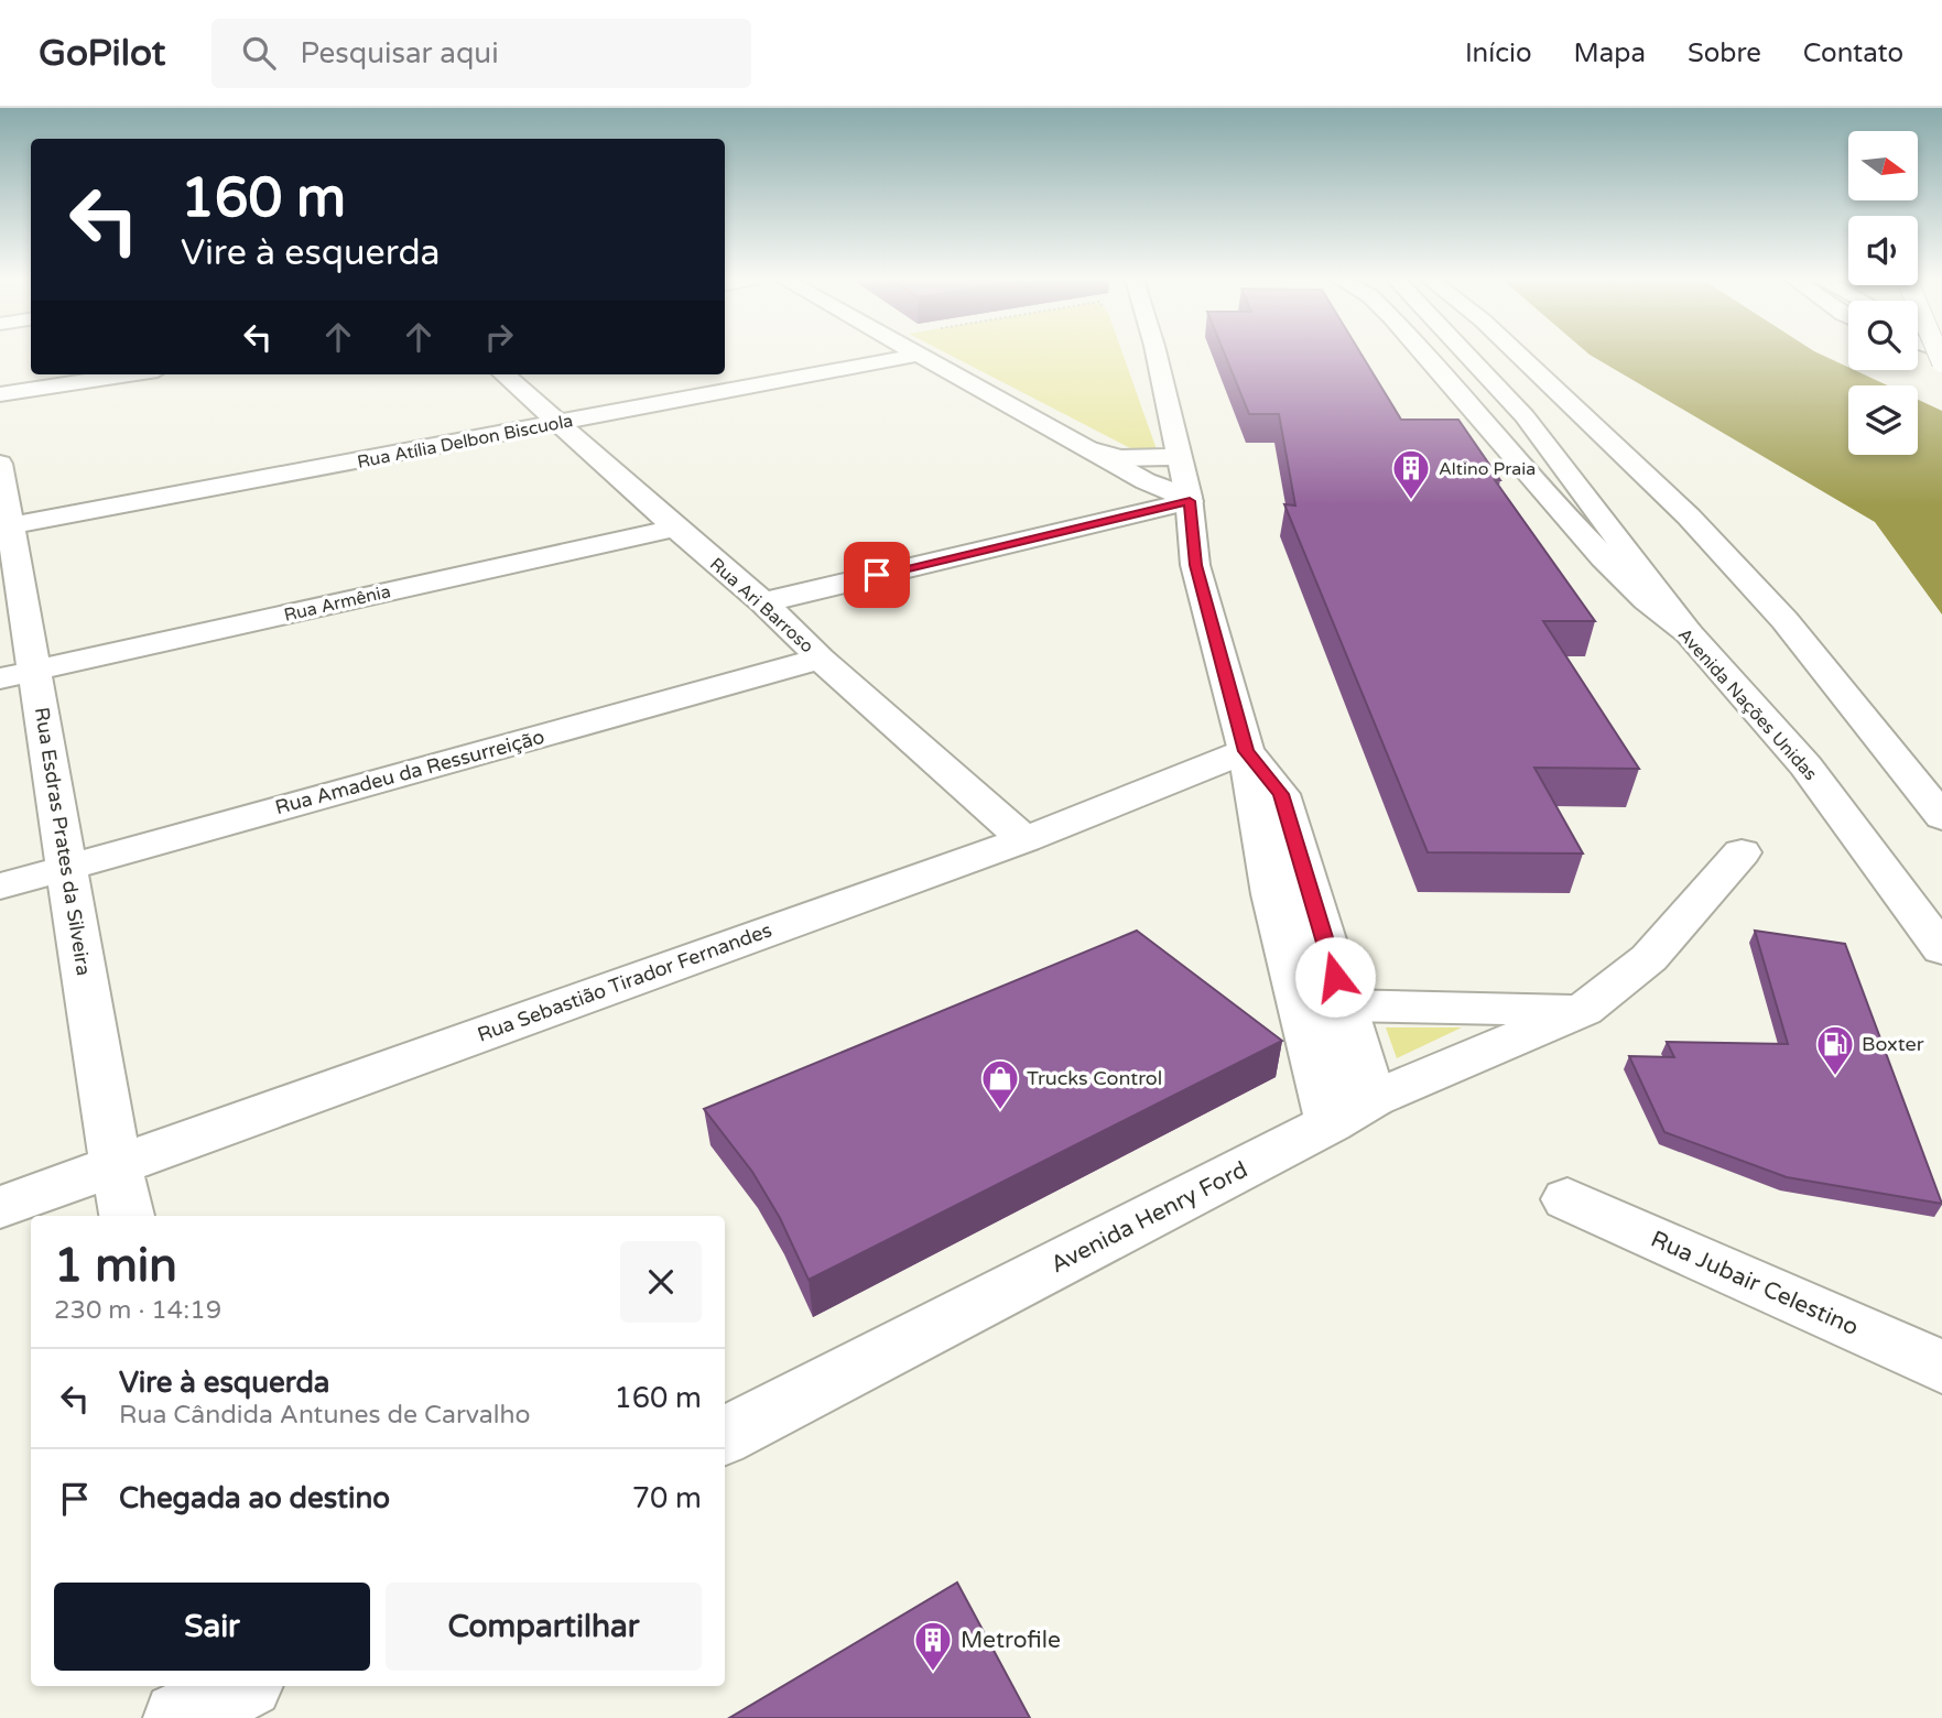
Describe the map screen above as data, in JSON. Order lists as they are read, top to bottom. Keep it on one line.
{"streets":{"main road":["Rua Atília Delbon Biscuola","Rua Armênia","Rua Ari Barroso","Avenida Nações Unidas","Rua Amadeu da Ressurreição","Rua Esdras Prates da Silveira","Rua Sebastião Tirador Fernandes","Avenida Henry Ford","Rua Jubair Celestino"]},"crossings":[["Rua Atília Delbon Biscuola","Rua Ari Barroso"],["Rua Atília Delbon Biscuola","Rua Esdras Prates da Silveira"],["Rua Armênia","Rua Ari Barroso"],["Rua Armênia","Rua Esdras Prates da Silveira"],["Rua Ari Barroso","Rua Amadeu da Ressurreição"],["Rua Ari Barroso","Rua Sebastião Tirador Fernandes"],["Rua Amadeu da Ressurreição","Rua Esdras Prates da Silveira"],["Rua Esdras Prates da Silveira","Rua Sebastião Tirador Fernandes"]],"places":{"building":["Altino Praia","Metrofile"],"fuel station":["Boxter"],"shop":["Trucks Control"]},"north":"right","page":{"header":"GoPilot","search":"Pesquisar aqui","nav":["Início","Mapa","Sobre","Contato"],"turn":["160 m","Vire à esquerda"],"heading":["1 min","230 m · 14:19"],"list":[{"name":"Vire à esquerda","note":"Rua Cândida Antunes de Carvalho","value":"160 m"},{"name":"Chegada ao destino","value":"70 m"}],"buttons":["Sair","Compartilhar"]}}
